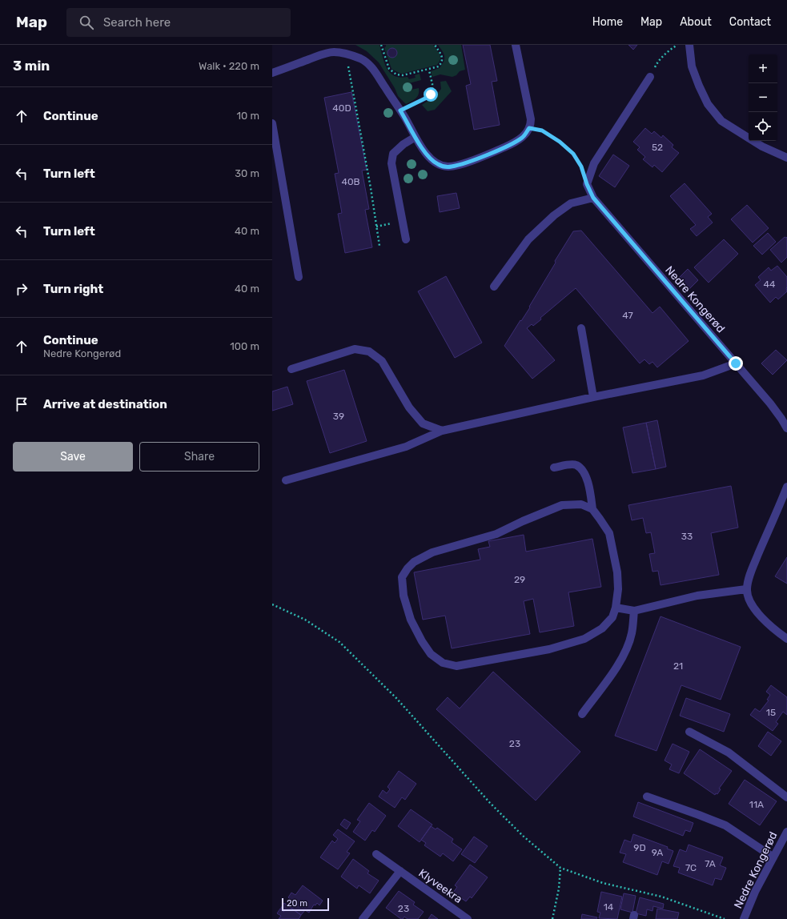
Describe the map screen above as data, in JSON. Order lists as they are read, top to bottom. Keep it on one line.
{"streets":{"street":["Nedre Kongerød","Klyveekra"]},"house_numbers":["40D","52","40B","44","47","39","33","29","21","15","23","11A","9D","9A","7A","7C","14","23"],"scale_bar":"20 m","page":{"header":"Map","search":"Search here","nav":["Home","Map","About","Contact"],"heading":["3 min","Walk · 220 m"],"map_buttons":["+","−"],"list":[["Continue","10 m"],["Turn left","30 m"],["Turn left","40 m"],["Turn right","40 m"],["Continue","Nedre Kongerød","100 m"],"Arrive at destination"],"buttons":["Save","Share"],"scale":"20 m"}}
